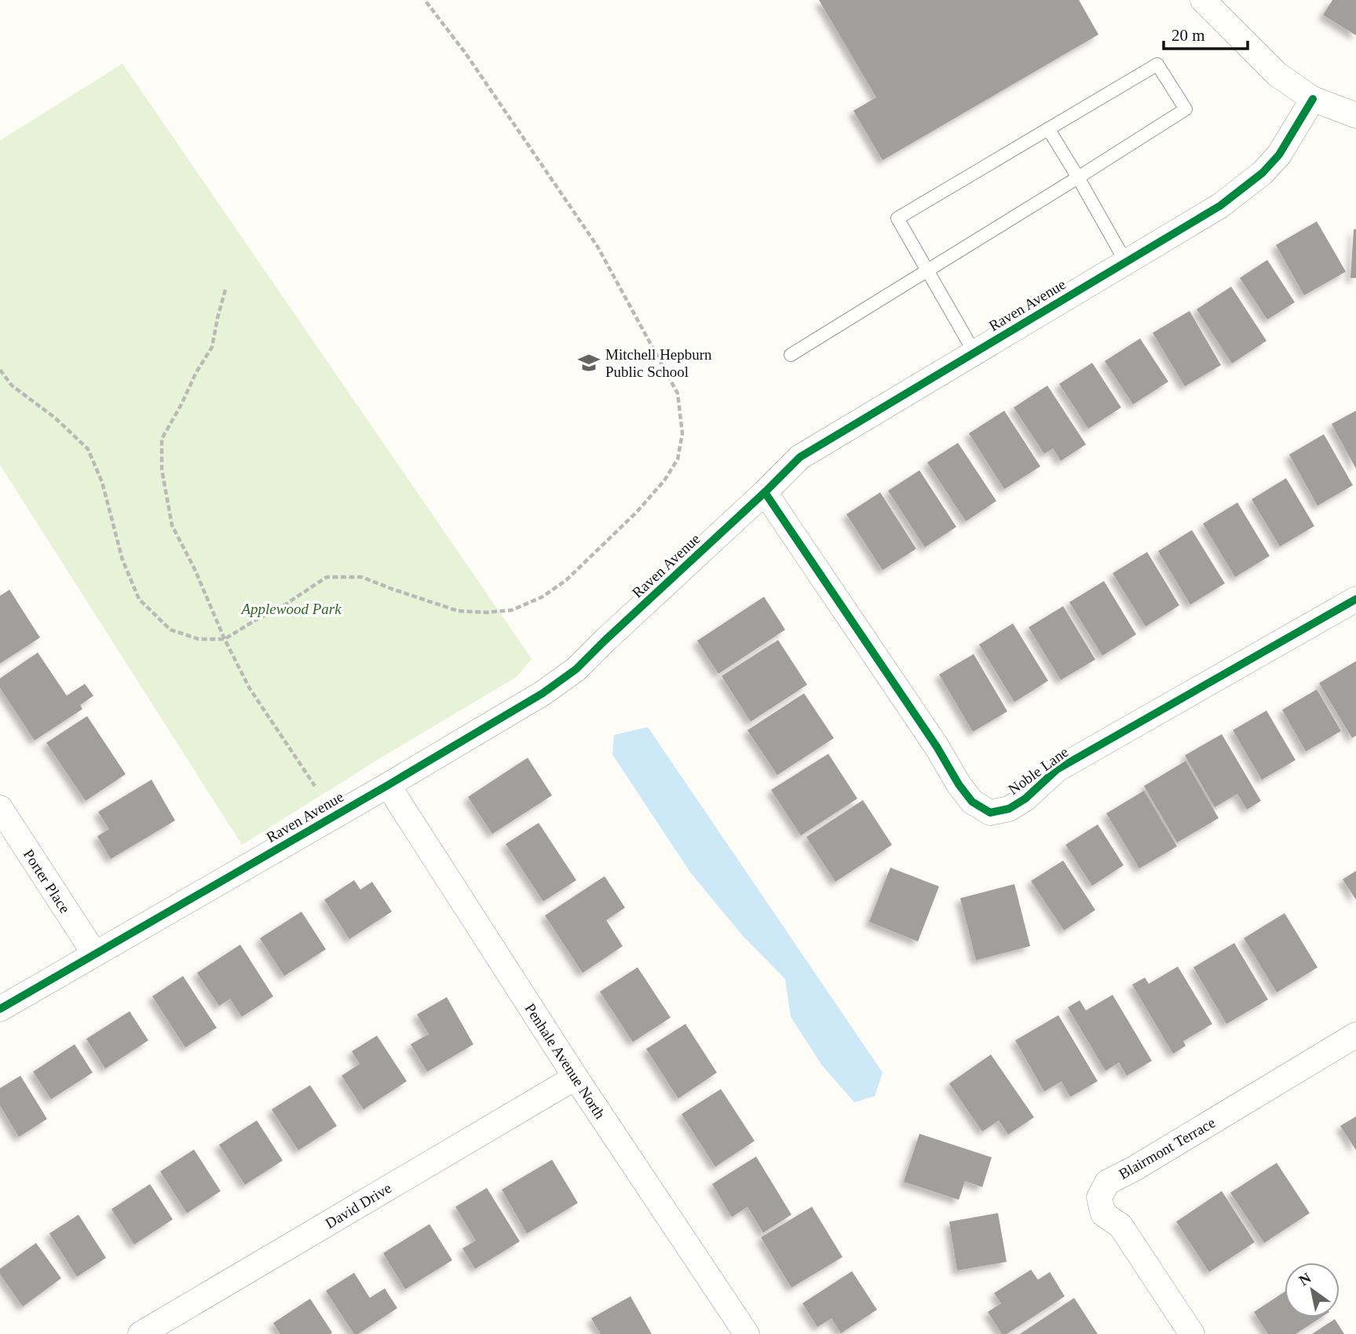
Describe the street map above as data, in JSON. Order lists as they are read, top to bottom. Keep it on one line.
{"streets":{"street":["Raven Avenue","Noble Lane","Porter Place","Penhale Avenue North","Blairmont Terrace","David Drive"]},"crossings":[["Raven Avenue","Noble Lane"],["Raven Avenue","Porter Place"],["Raven Avenue","Penhale Avenue North"],["Penhale Avenue North","David Drive"]],"parks":["Applewood Park"],"places":{"school or university":["Mitchell Hepburn Public School"]},"scale_bar":"20 m","north":"top left"}
